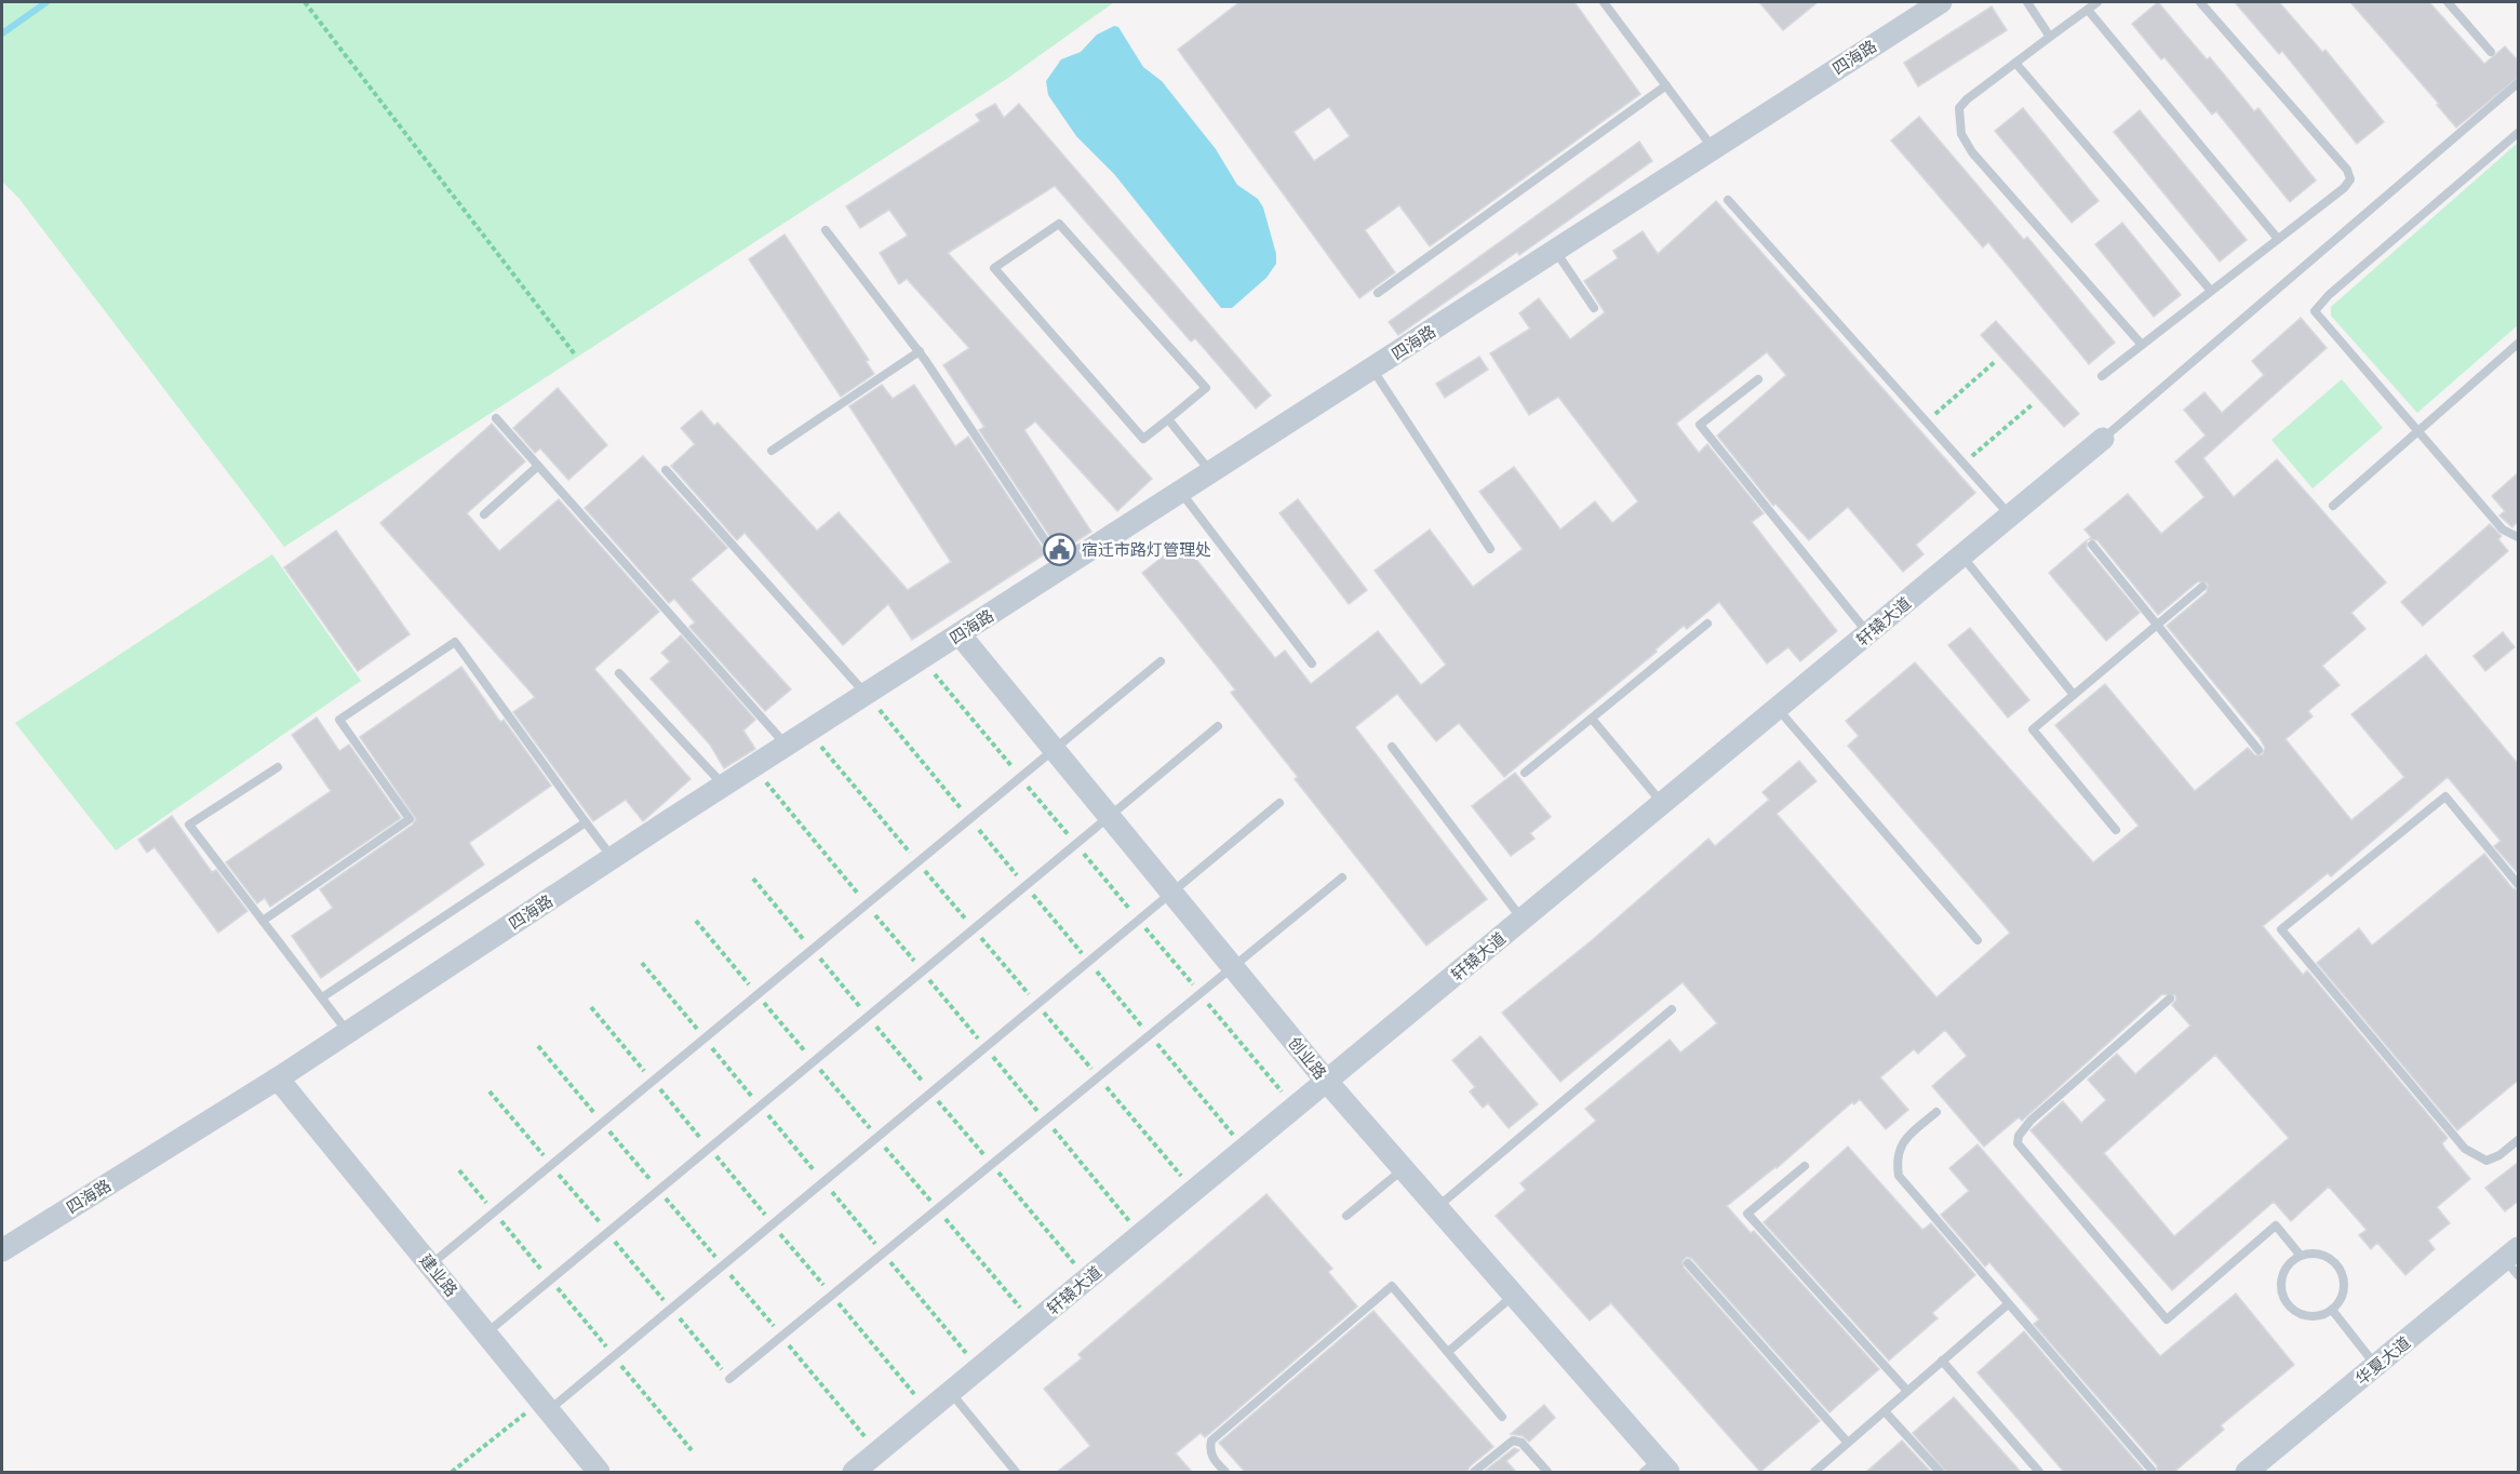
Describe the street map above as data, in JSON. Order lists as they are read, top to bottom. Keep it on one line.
{"streets":{"street":["四海路","轩辕大道","创业路","建业路","华夏大道"]},"crossings":[["四海路","创业路"],["四海路","建业路"],["轩辕大道","创业路"]],"places":{"public building":["宿迁市路灯管理处"]}}
